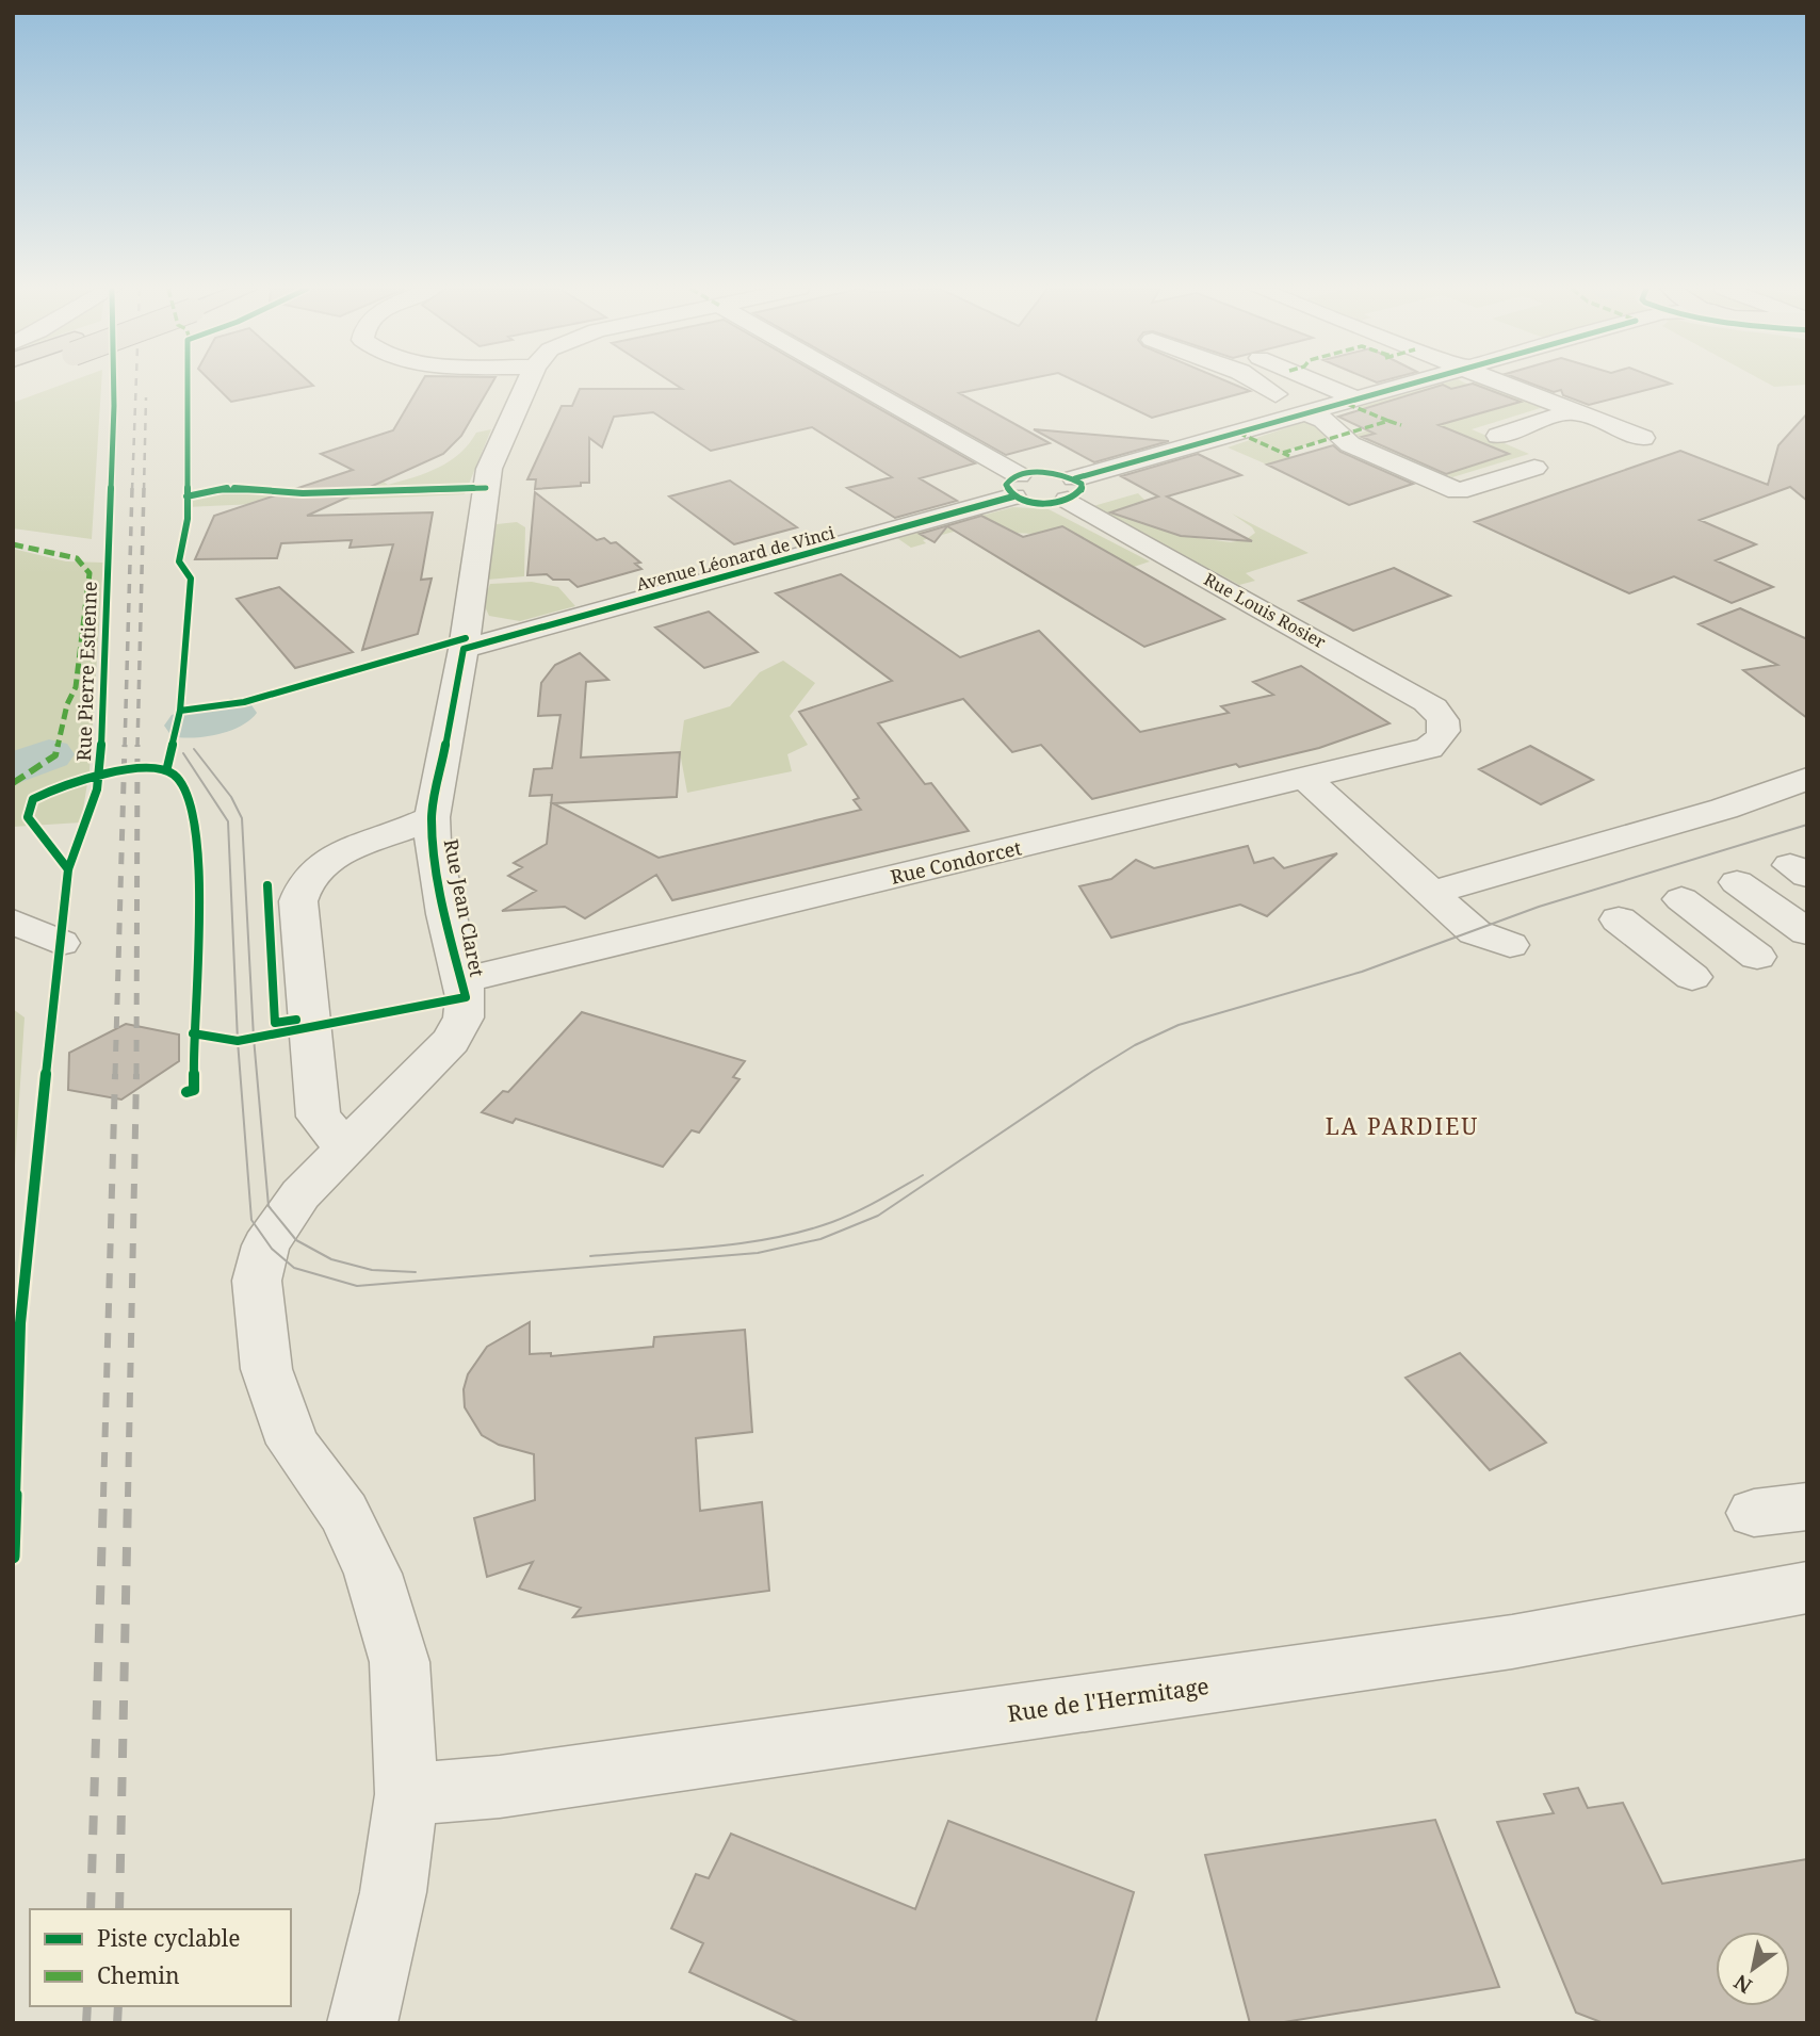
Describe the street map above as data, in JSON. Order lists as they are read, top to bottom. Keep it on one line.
{"streets":{"street":["Avenue Léonard de Vinci","Rue Louis Rosier","Rue Condorcet","Rue Jean Claret","Rue de l'Hermitage"],"cycle path":["Rue Pierre Estienne"]},"crossings":[["Avenue Léonard de Vinci","Rue Jean Claret"],["Rue Louis Rosier","Rue Condorcet"],["Rue Condorcet","Rue Jean Claret"],["Rue Jean Claret","Rue de l'Hermitage"]],"districts":["LA PARDIEU"],"legend":["Piste cyclable","Chemin"],"north":"bottom left"}
